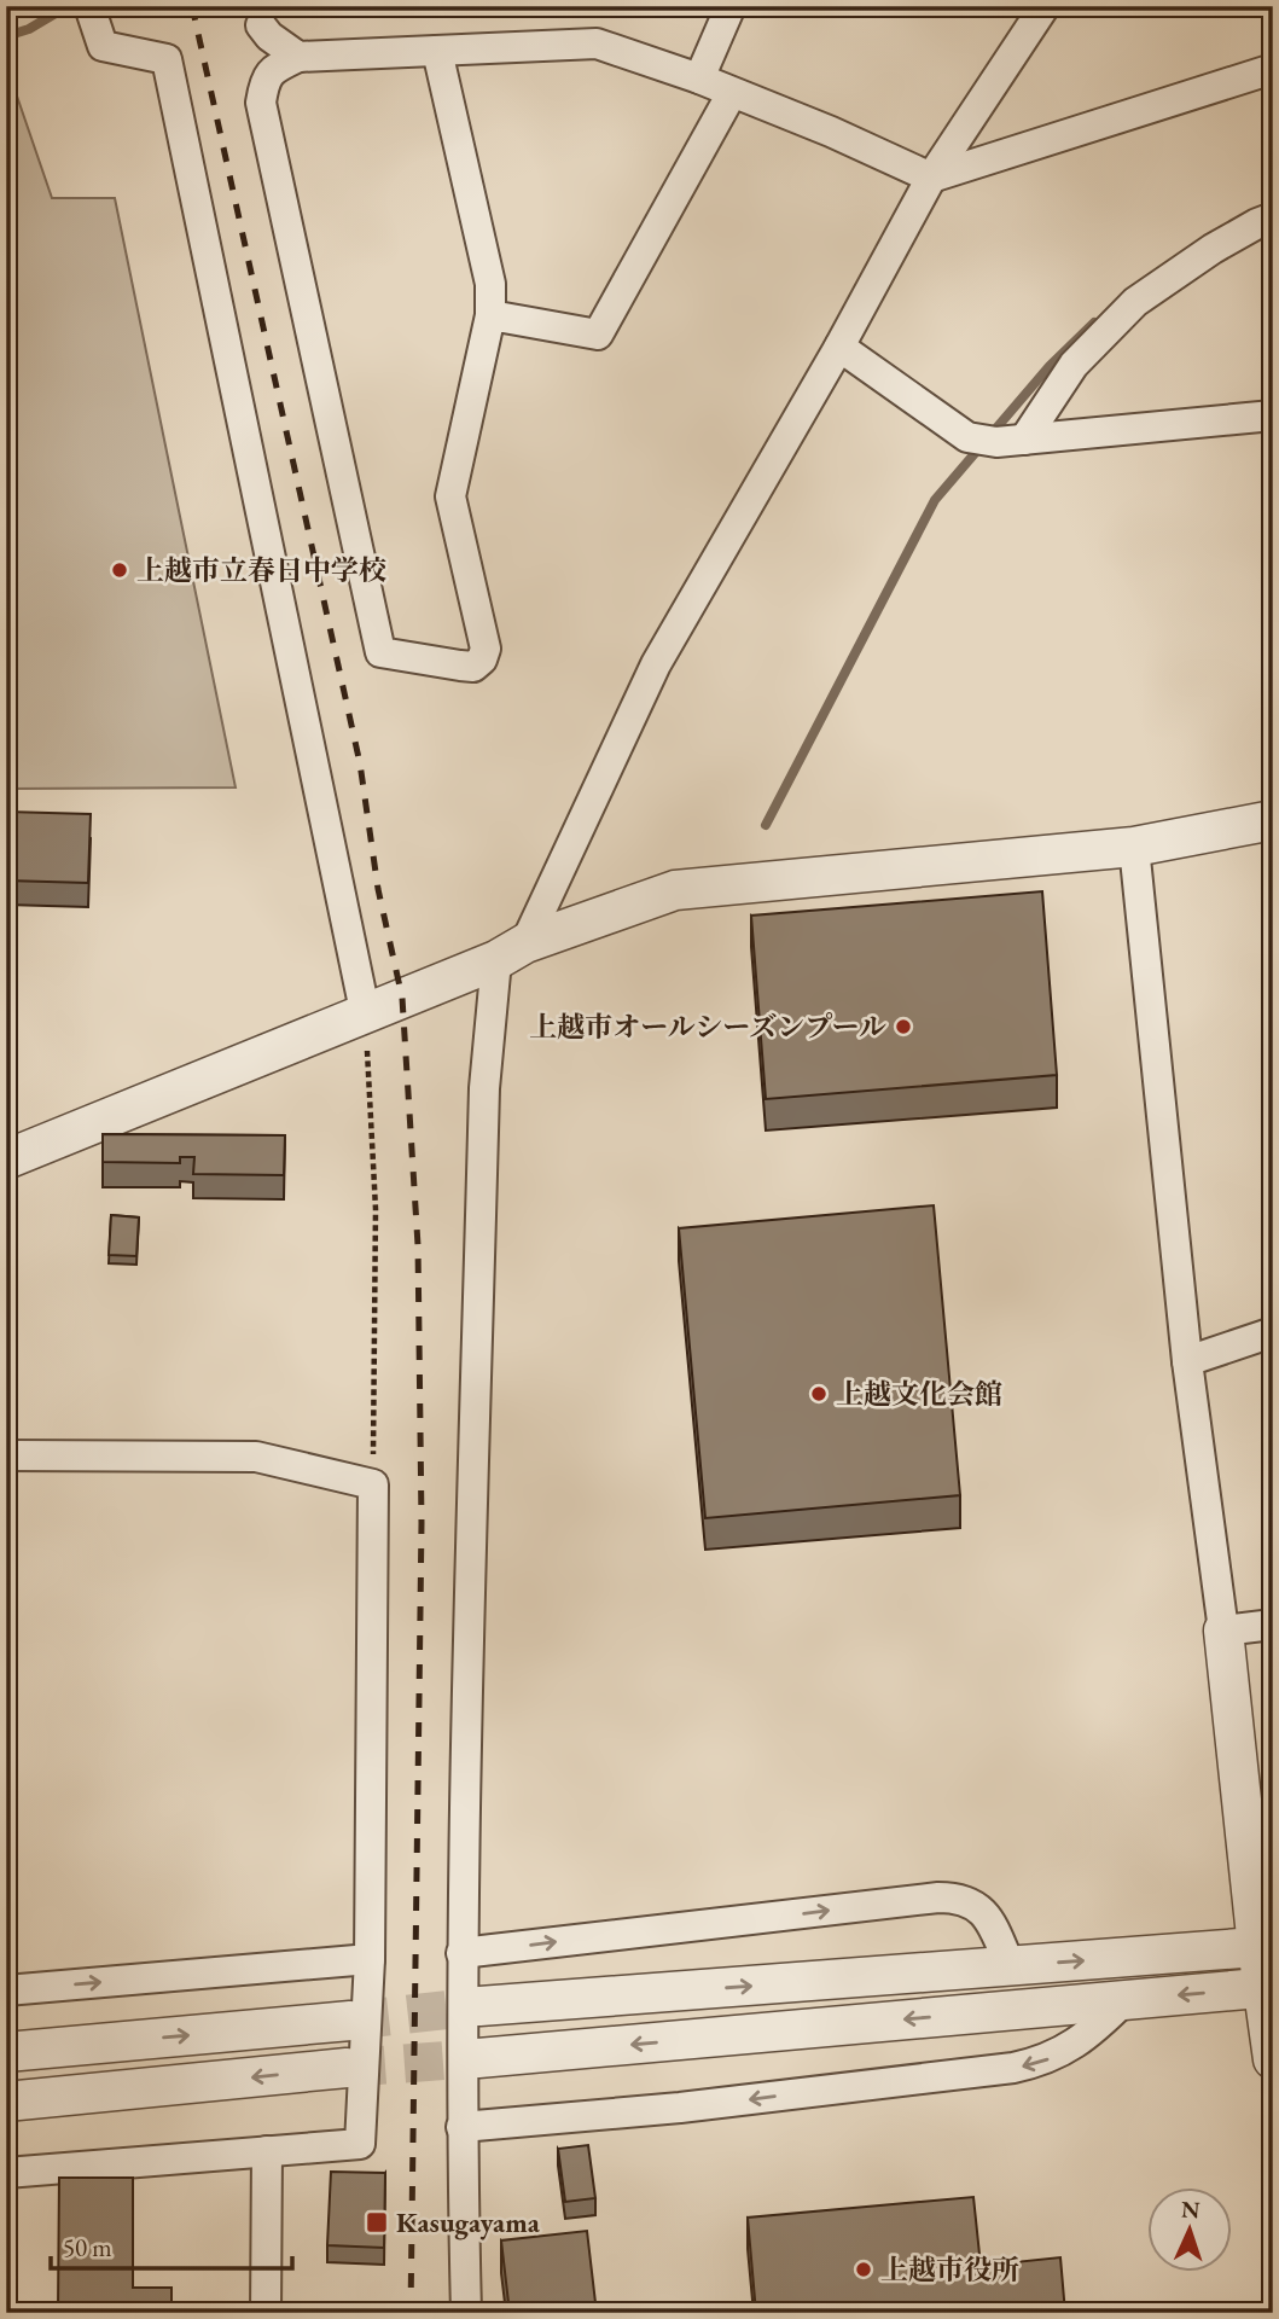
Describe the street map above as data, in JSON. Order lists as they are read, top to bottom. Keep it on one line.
{"places":{"other":["上越市立春日中学校","上越市オールシーズンプール","上越文化会館","上越市役所"],"transit":["Kasugayama"]},"scale_bar":"50 m","north":"top"}
